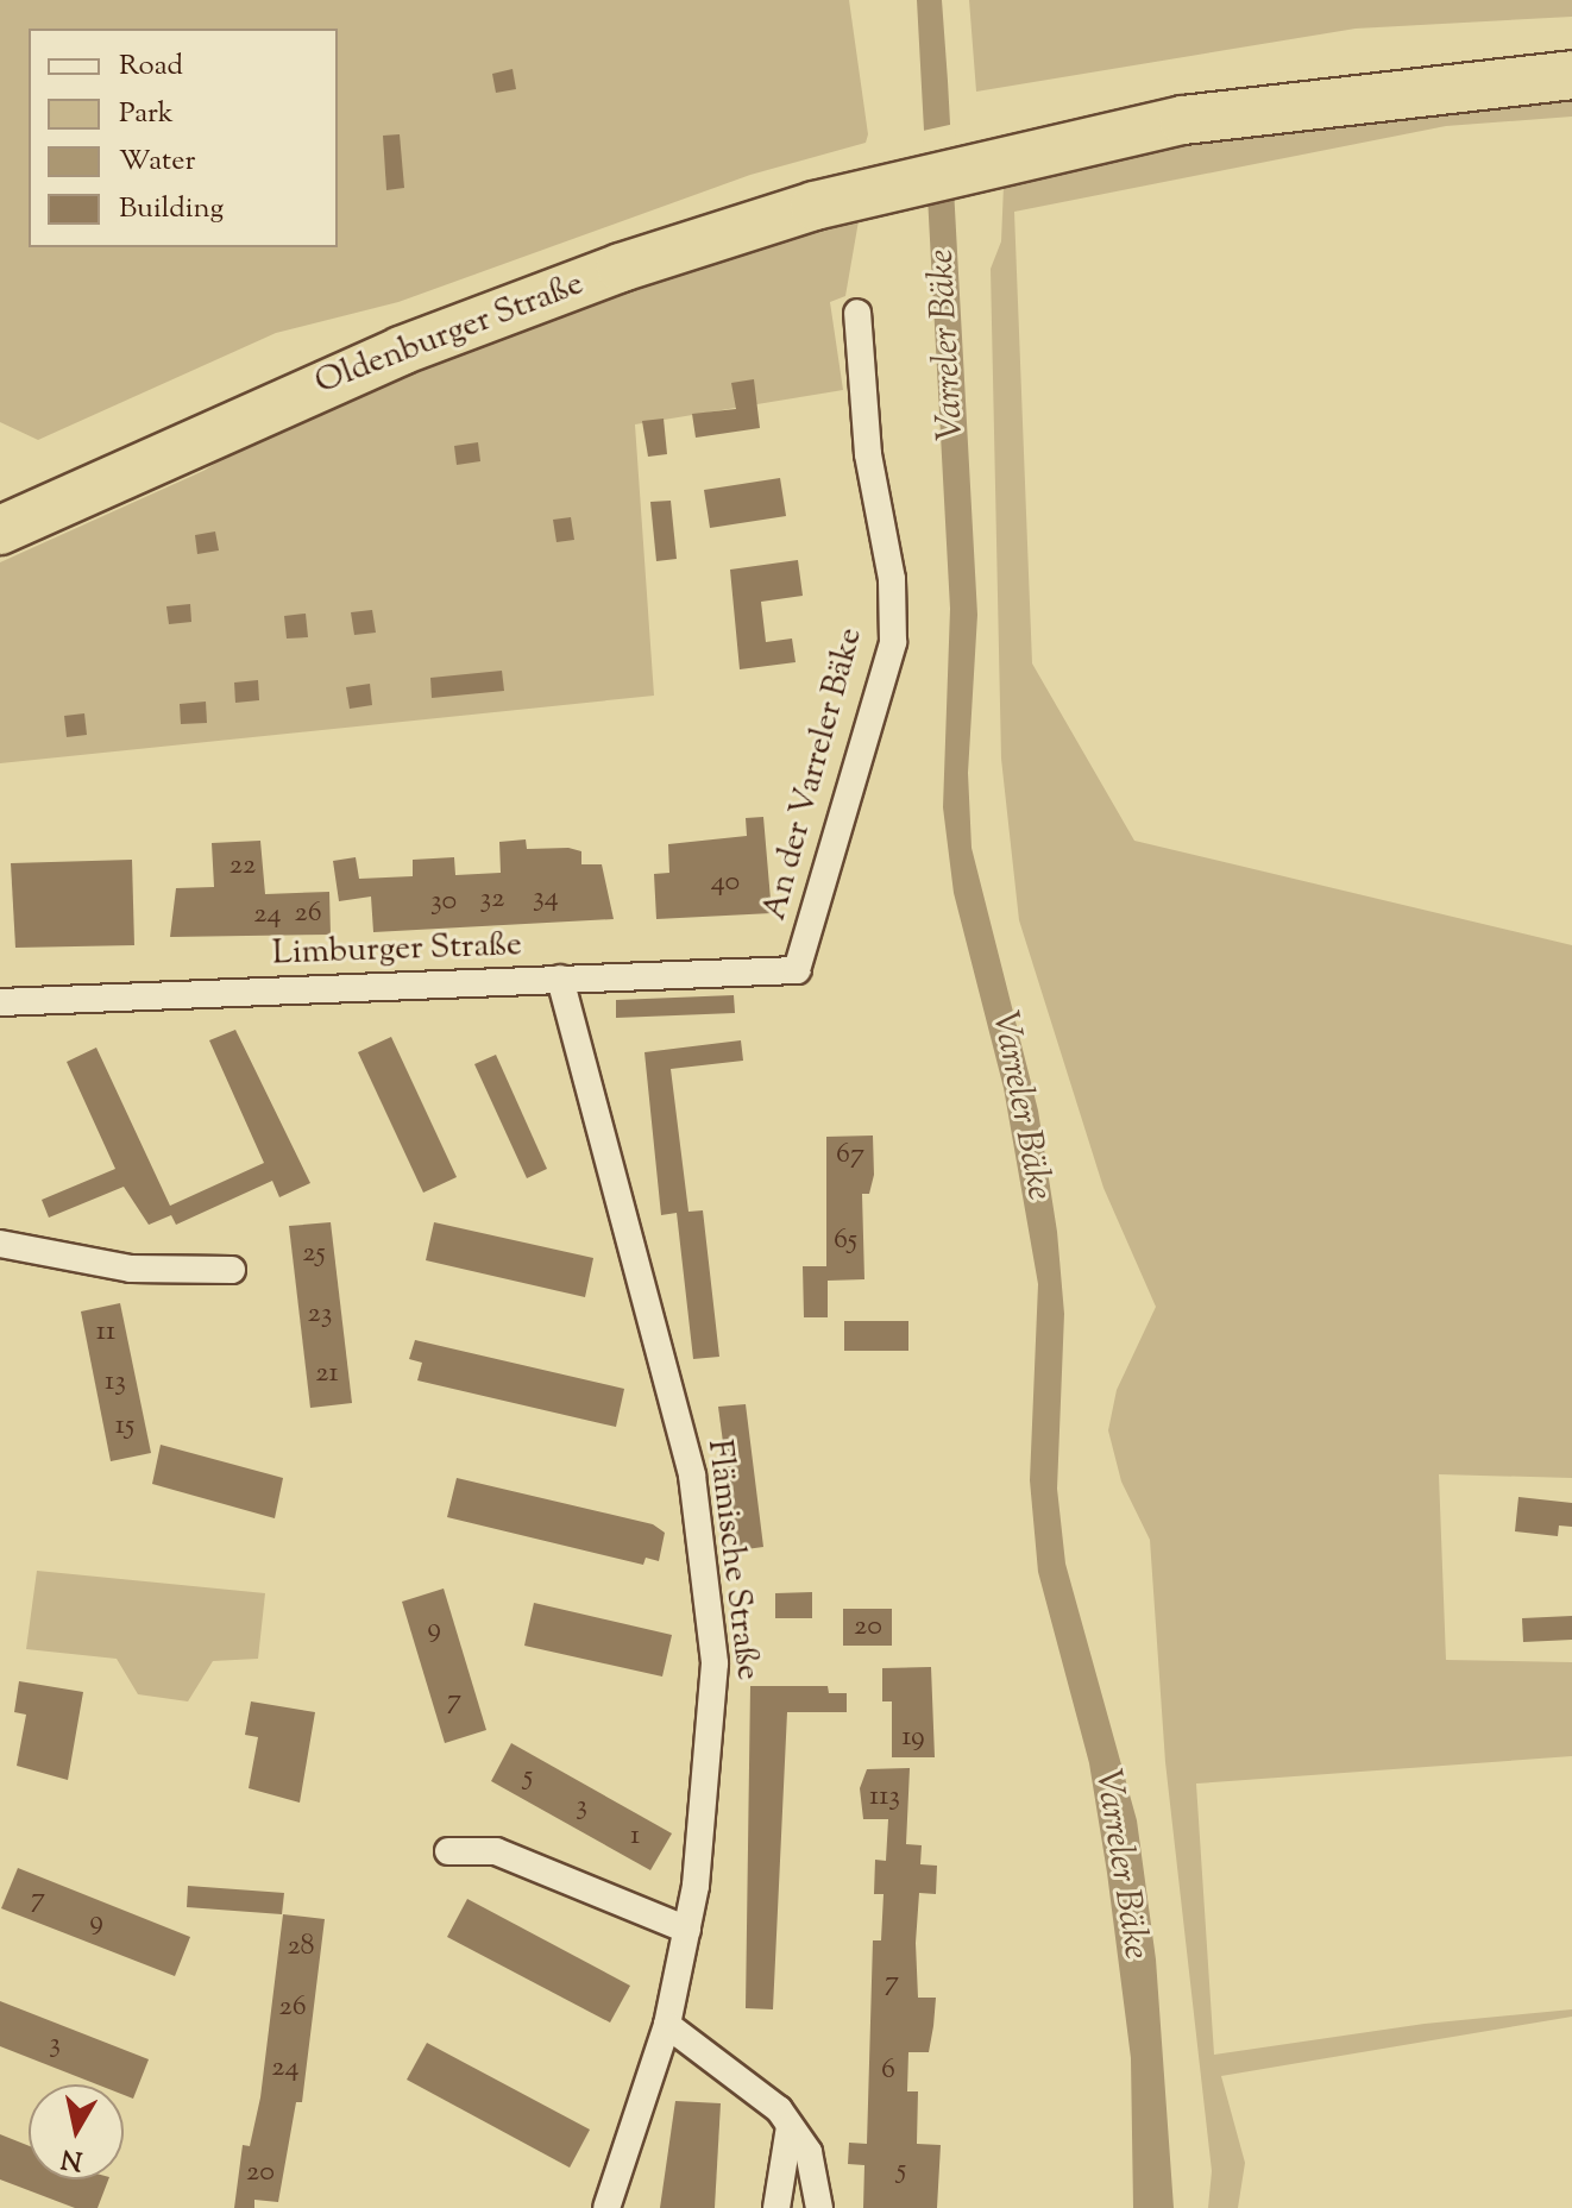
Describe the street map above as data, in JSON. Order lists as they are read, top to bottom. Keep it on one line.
{"streets":{"highway":["Oldenburger Straße"],"street":["An der Varreler Bäke","Limburger Straße","Flämische Straße"]},"crossings":[["An der Varreler Bäke","Limburger Straße"],["Limburger Straße","Flämische Straße"]],"water":["Varreler Bäke"],"house_numbers":["22","40","34","32","30","26","24","67","65","25","23","11","21","13","15","20","9","7","19","5","113","3","1","7","9","28","7","26","3","24","6","5","20"],"legend":["Road","Park","Water","Building"],"north":"bottom"}
